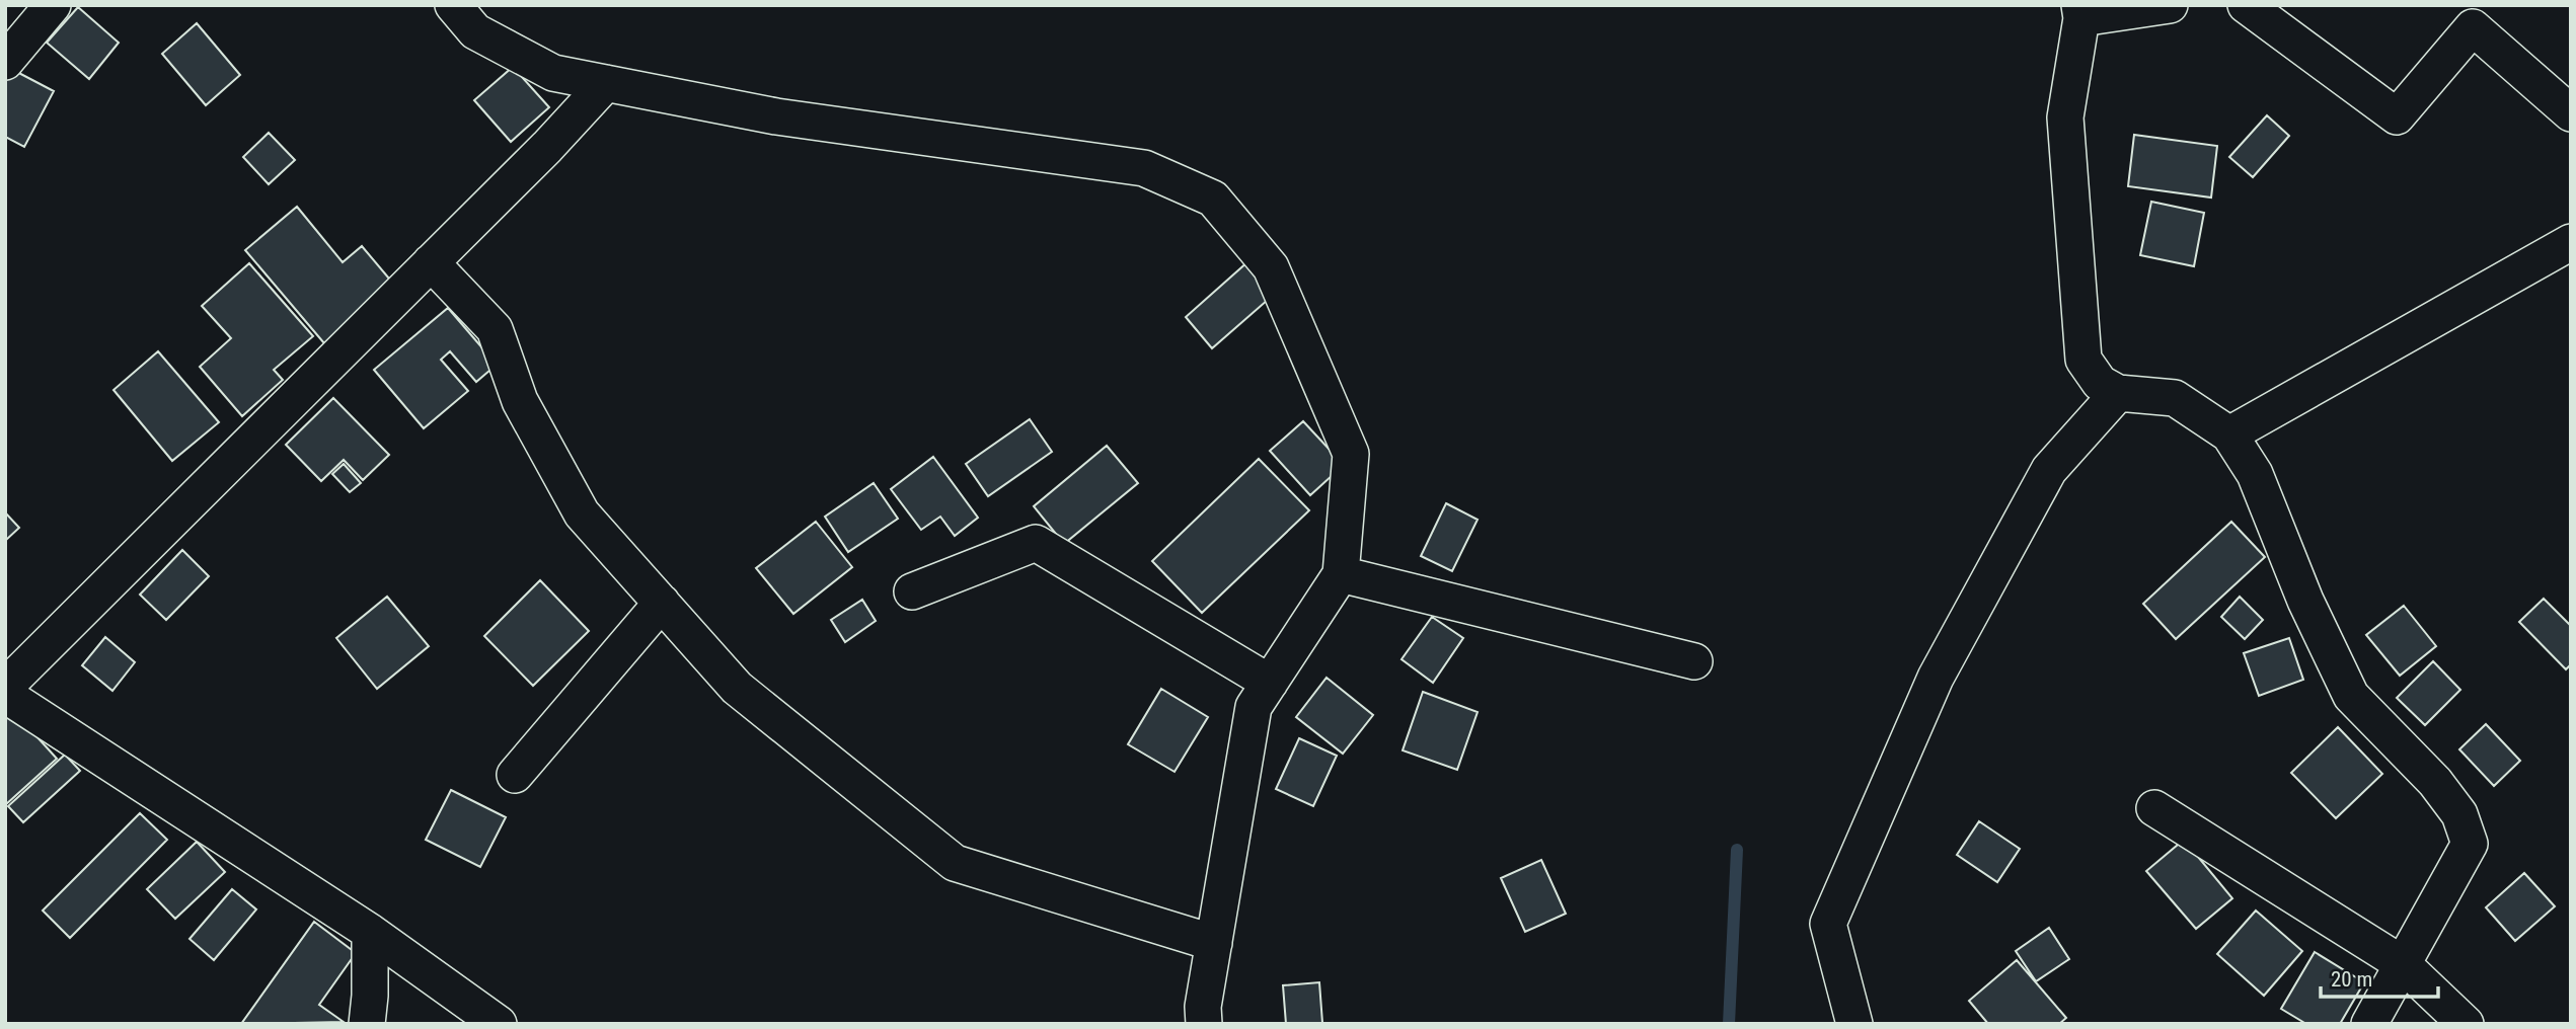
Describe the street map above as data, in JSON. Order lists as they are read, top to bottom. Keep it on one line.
{"scale_bar":"20 m"}
